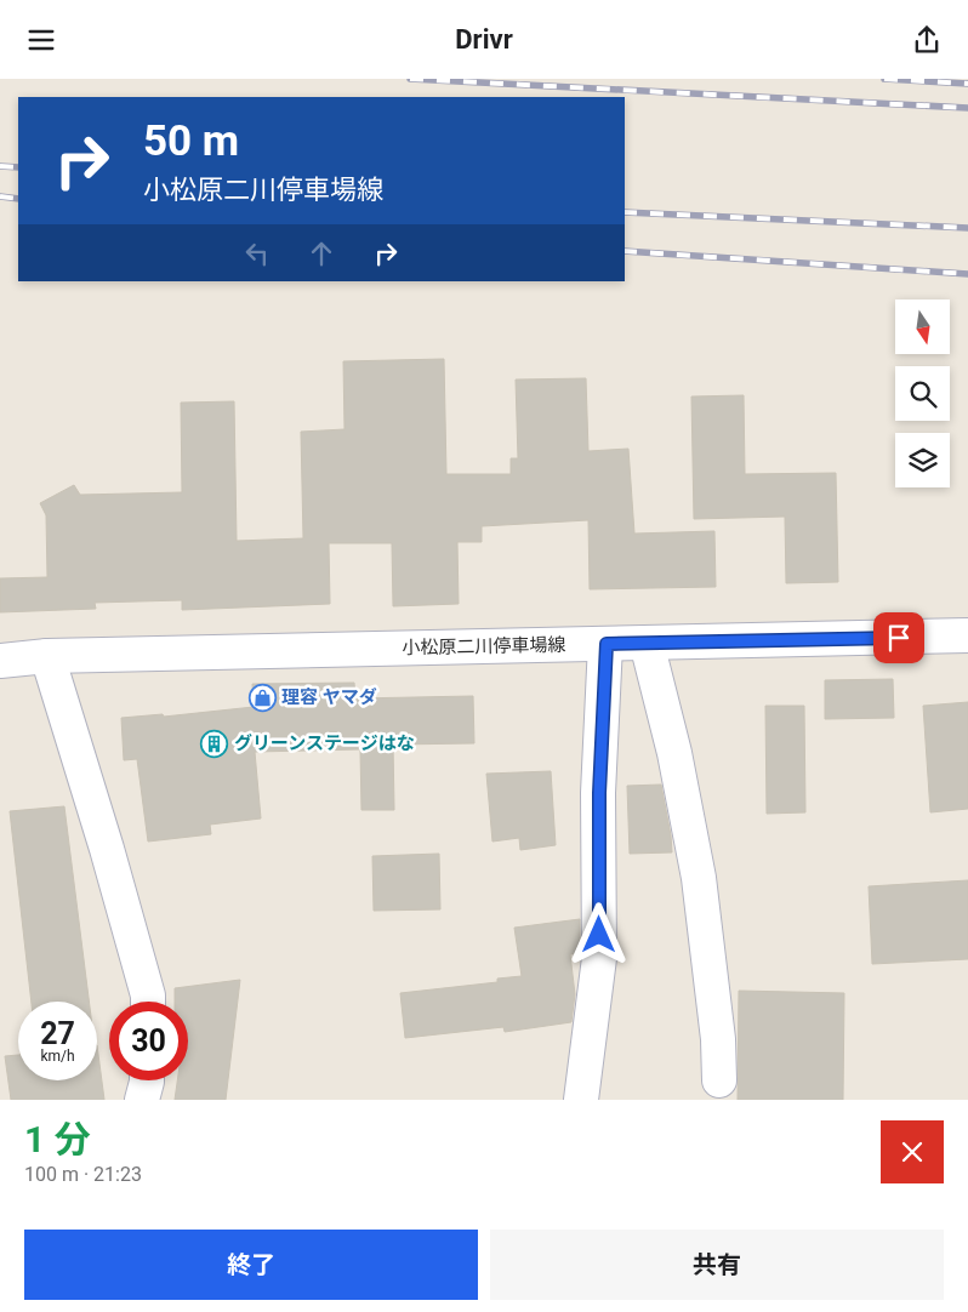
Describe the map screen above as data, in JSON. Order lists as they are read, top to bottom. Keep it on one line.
{"streets":{"street":["小松原二川停車場線"]},"places":{"shop":["理容 ヤマダ"],"building":["グリーンステージはな"]},"north":"bottom","page":{"header":"Drivr","turn":["50 m","小松原二川停車場線"],"speed":"27 km/h","limit":"30","heading":["1 分","100 m · 21:23"],"buttons":["終了","共有"]}}
